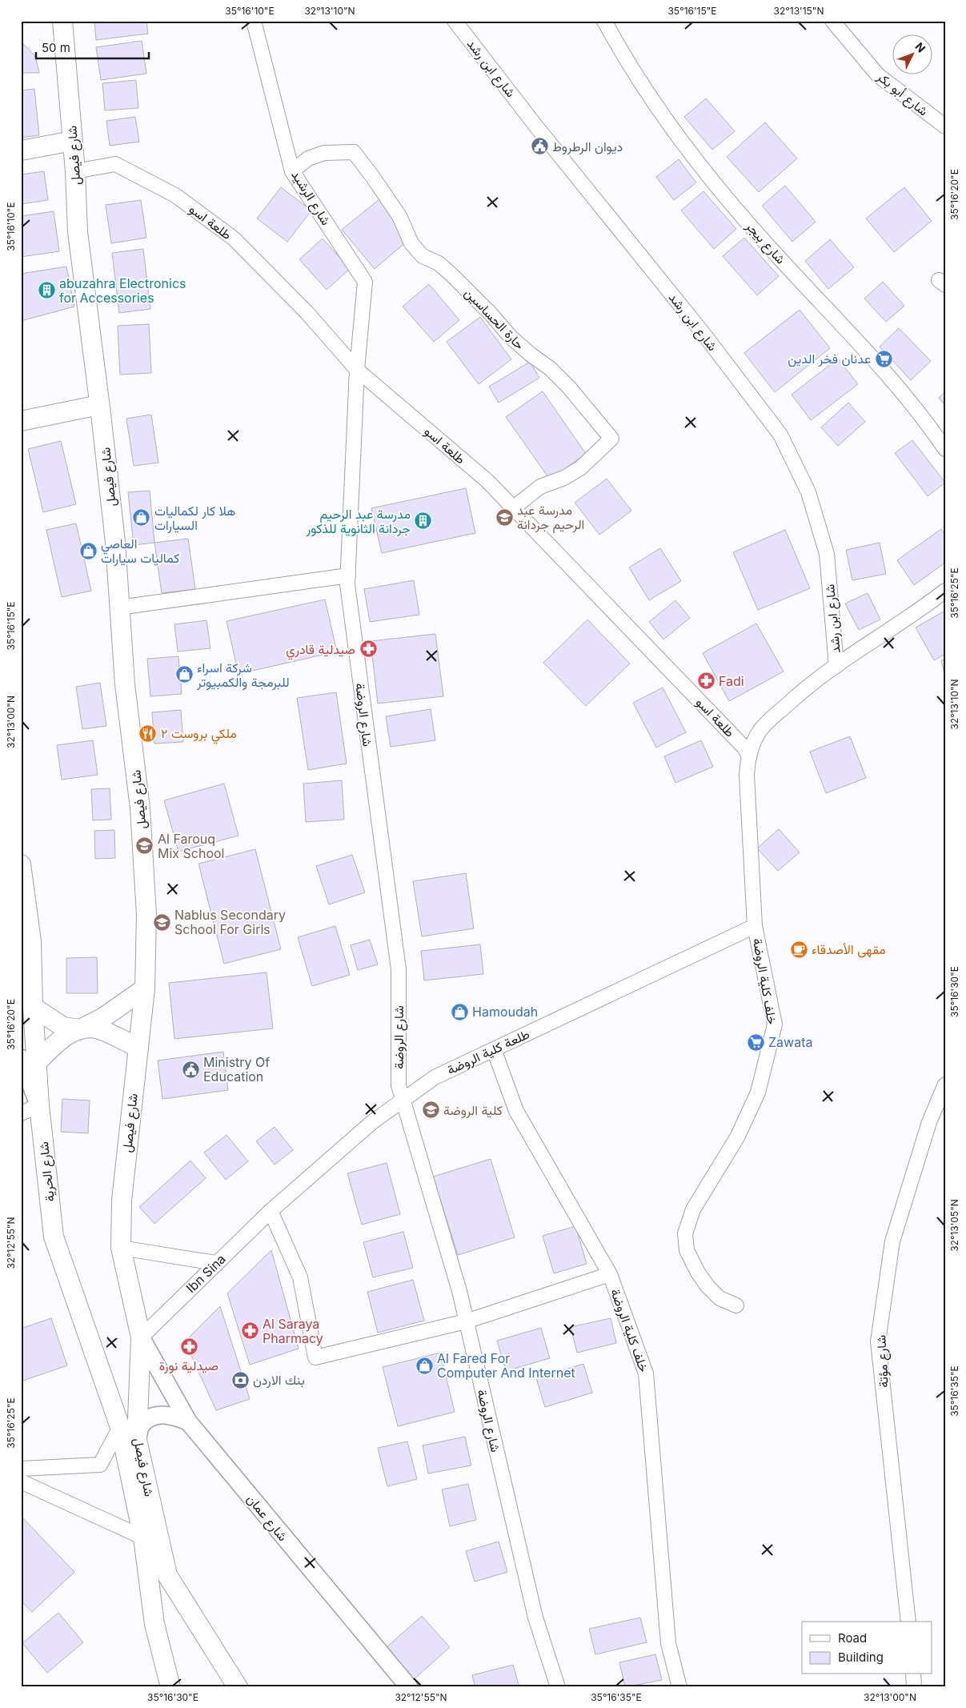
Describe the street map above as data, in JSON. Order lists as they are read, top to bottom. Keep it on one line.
{"streets":{"main road":["شارع فيصل","شارع الحرية"],"street":["شارع ابن رشد","شارع أبو بكر","شارع الرشيد","طلعة اسو","شارع بيجر","حارة الحساسين","شارع الروضة","خلف كلية الروضة","طلعة كلية الروضة","Ibn Sina","شارع مؤتة","شارع عمان"]},"crossings":[["شارع ابن رشد","خلف كلية الروضة"],["شارع فيصل","طلعة اسو"],["شارع فيصل","Ibn Sina"],["شارع فيصل","شارع عمان"],["شارع الرشيد","طلعة اسو"],["شارع الرشيد","حارة الحساسين"],["شارع الرشيد","شارع الروضة"],["طلعة اسو","حارة الحساسين"],["طلعة اسو","شارع الروضة"],["طلعة اسو","خلف كلية الروضة"],["شارع الروضة","طلعة كلية الروضة"],["خلف كلية الروضة","طلعة كلية الروضة"],["طلعة كلية الروضة","Ibn Sina"],["Ibn Sina","شارع عمان"]],"places":{"public building":["ديوان الرطروط","Ministry Of Education"],"building":["abuzahra Electronics for Accessories","مدرسة عبد الرحيم جردانة الثانوية للذكور"],"supermarket":["عدنان فخر الدين","Zawata"],"school or university":["مدرسة عبد الرحيم جردانة","Al Farouq Mix School","Nablus Secondary School For Girls","كلية الروضة"],"shop":["هلا كار لكماليات السيارات","العاصي كماليات سيارات","شركة اسراء للبرمجة والكمبيوتر","Hamoudah","Al Fared For Computer And Internet"],"pharmacy":["صيدلية قادري","Fadi","Al Saraya Pharmacy","صيدلية نورة"],"restaurant":["ملكي بروست ٢"],"cafe":["مقهى الأصدقاء"],"bank":["بنك الاردن"]},"legend":["Road","Building"],"scale_bar":"50 m","north":"top right","coordinates":["35°16'10\"E","32°13'10\"N","35°16'15\"E","32°13'15\"N","35°16'20\"E","35°16'25\"E","32°13'00\"N","35°16'30\"E","32°13'05\"N","32°12'55\"N","35°16'35\"E"]}
